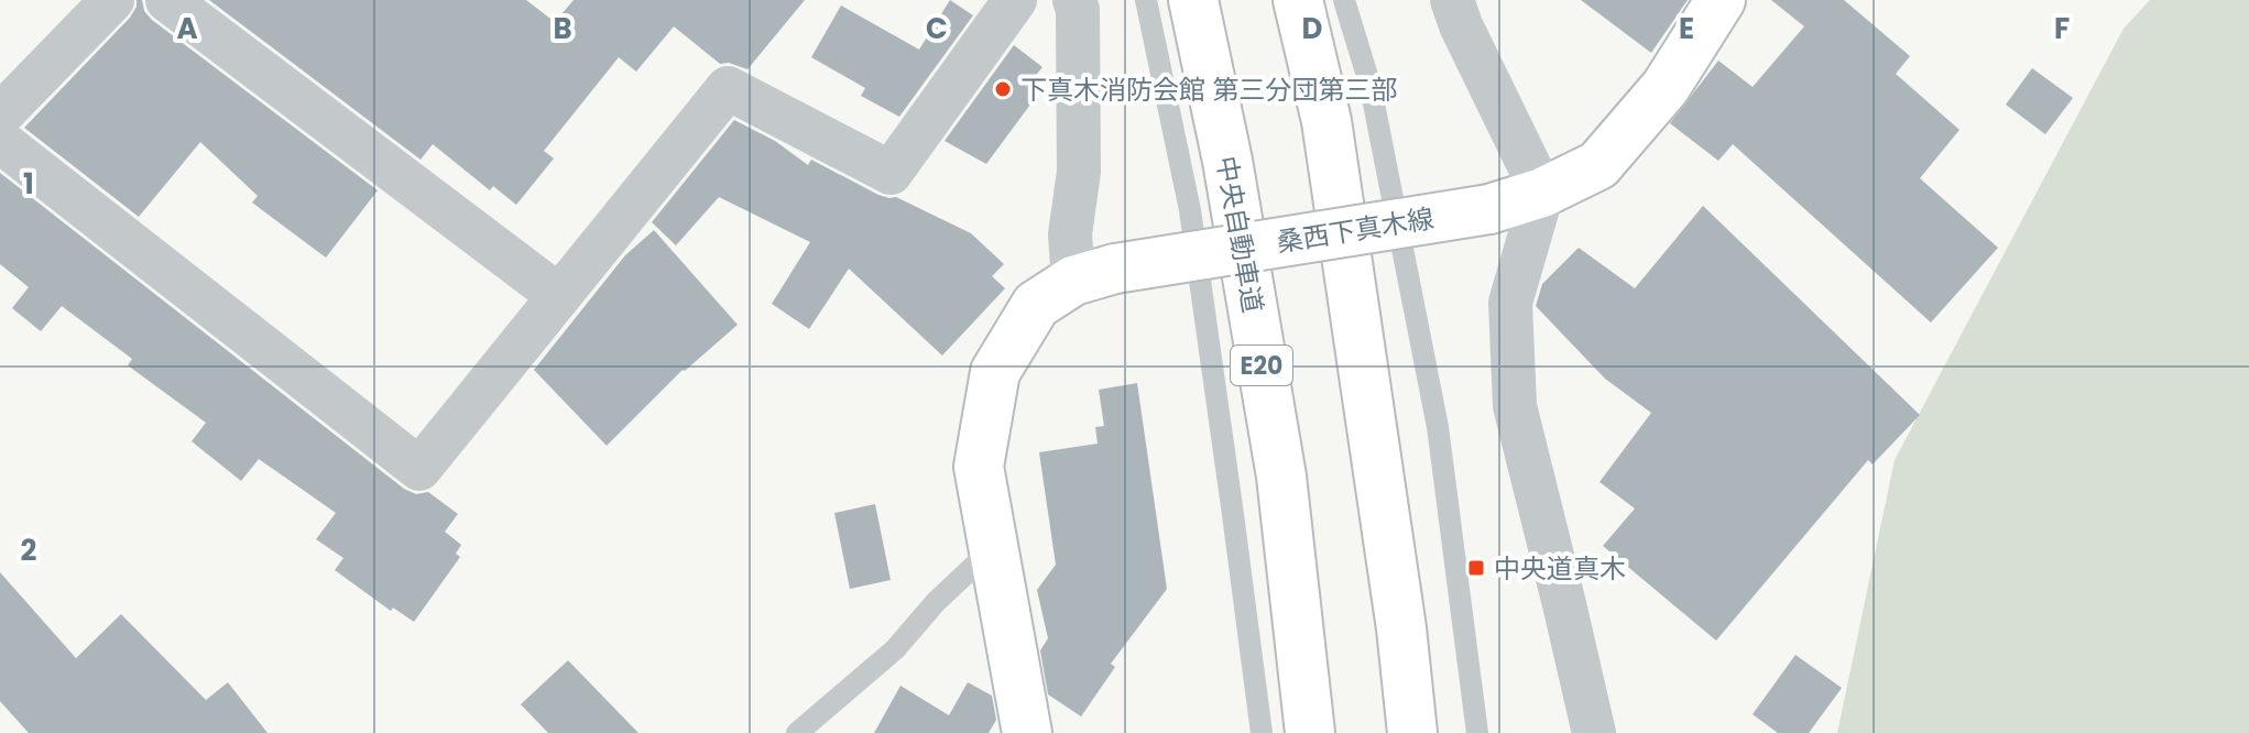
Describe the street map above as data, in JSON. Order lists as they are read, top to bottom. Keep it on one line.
{"streets":{"main road":["桑西下真木線","中央自動車道","E20"]},"places":{"other":["下真木消防会館 第三分団第三部"],"transit":["中央道真木"]},"grid":{"columns":["A","B","C","D","E","F"],"rows":["1","2"]}}
